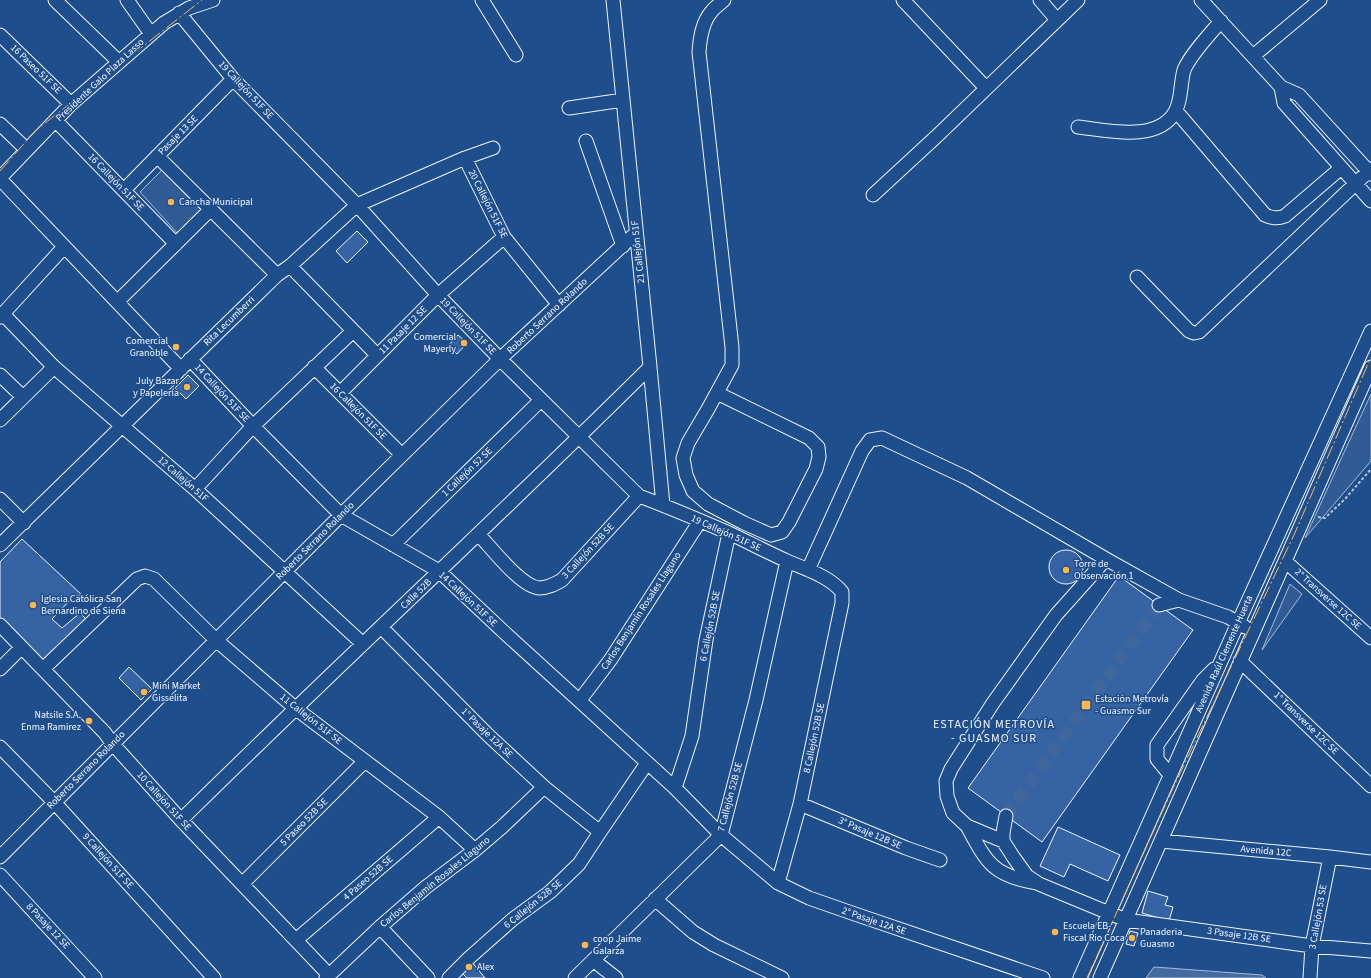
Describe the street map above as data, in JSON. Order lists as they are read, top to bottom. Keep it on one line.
{"streets":{"street":["16 Paseo 51F SE","Presidente Galo Plaza Lasso","19 Callejón 51F SE","Pasaje 13 SE","16 Callejón 51F SE","20 Callejón 51F SE","21 Callejón 51F","Roberto Serrano Rolando","Rita Lecumberri","11 Pasaje 12 SE","14 Callejón 51F SE","1 Callejón 52 SE","12 Callejón 51F","3 Callejón 52B SE","Calle 52B","2° Transverse 12C SE","Carlos Benjamín Rosales Llaguno","6 Callejón 52B SE","Avenida Raúl Clemente Huerta","11 Callejón 51F SE","1° Transverse 12C SE","1° Pasaje 12A SE","8 Callejón 52B SE","7 Callejón 52B SE","10 Callejón 51F SE","5 Paseo 52B SE","3° Pasaje 12B SE","Avenida 12C","9 Callejón 51F SE","4 Paseo 52B SE","3 Callejón 53 SE","2° Pasaje 12A SE","8 Pasaje 12 SE","3 Pasaje 12B SE"]},"crossings":[["16 Paseo 51F SE","Presidente Galo Plaza Lasso"],["Presidente Galo Plaza Lasso","19 Callejón 51F SE"],["Presidente Galo Plaza Lasso","16 Callejón 51F SE"],["Presidente Galo Plaza Lasso","14 Callejón 51F SE"],["19 Callejón 51F SE","Pasaje 13 SE"],["19 Callejón 51F SE","21 Callejón 51F"],["19 Callejón 51F SE","Roberto Serrano Rolando"],["19 Callejón 51F SE","Rita Lecumberri"],["19 Callejón 51F SE","11 Pasaje 12 SE"],["19 Callejón 51F SE","1 Callejón 52 SE"],["19 Callejón 51F SE","3 Callejón 52B SE"],["19 Callejón 51F SE","Calle 52B"],["19 Callejón 51F SE","Carlos Benjamín Rosales Llaguno"],["19 Callejón 51F SE","6 Callejón 52B SE"],["19 Callejón 51F SE","8 Callejón 52B SE"],["19 Callejón 51F SE","7 Callejón 52B SE"],["Pasaje 13 SE","16 Callejón 51F SE"],["16 Callejón 51F SE","Roberto Serrano Rolando"],["16 Callejón 51F SE","11 Pasaje 12 SE"],["20 Callejón 51F SE","Roberto Serrano Rolando"],["20 Callejón 51F SE","Rita Lecumberri"],["20 Callejón 51F SE","11 Pasaje 12 SE"],["21 Callejón 51F","Roberto Serrano Rolando"],["21 Callejón 51F","Calle 52B"],["Roberto Serrano Rolando","14 Callejón 51F SE"],["Roberto Serrano Rolando","12 Callejón 51F"],["Roberto Serrano Rolando","11 Callejón 51F SE"],["Roberto Serrano Rolando","10 Callejón 51F SE"],["Roberto Serrano Rolando","9 Callejón 51F SE"],["Rita Lecumberri","14 Callejón 51F SE"],["Rita Lecumberri","12 Callejón 51F"],["14 Callejón 51F SE","1 Callejón 52 SE"],["14 Callejón 51F SE","Calle 52B"],["14 Callejón 51F SE","Carlos Benjamín Rosales Llaguno"],["14 Callejón 51F SE","6 Callejón 52B SE"],["14 Callejón 51F SE","7 Callejón 52B SE"],["14 Callejón 51F SE","2° Pasaje 12A SE"],["12 Callejón 51F","Calle 52B"],["3 Callejón 52B SE","Calle 52B"],["Calle 52B","11 Callejón 51F SE"],["Calle 52B","1° Pasaje 12A SE"],["Calle 52B","10 Callejón 51F SE"],["2° Transverse 12C SE","Avenida Raúl Clemente Huerta"],["Carlos Benjamín Rosales Llaguno","11 Callejón 51F SE"],["Carlos Benjamín Rosales Llaguno","1° Pasaje 12A SE"],["Carlos Benjamín Rosales Llaguno","10 Callejón 51F SE"],["6 Callejón 52B SE","1° Pasaje 12A SE"],["Avenida Raúl Clemente Huerta","1° Transverse 12C SE"],["Avenida Raúl Clemente Huerta","Avenida 12C"],["Avenida Raúl Clemente Huerta","3 Pasaje 12B SE"],["11 Callejón 51F SE","10 Callejón 51F SE"],["11 Callejón 51F SE","5 Paseo 52B SE"],["11 Callejón 51F SE","4 Paseo 52B SE"],["8 Callejón 52B SE","3° Pasaje 12B SE"],["8 Callejón 52B SE","2° Pasaje 12A SE"],["7 Callejón 52B SE","2° Pasaje 12A SE"],["10 Callejón 51F SE","5 Paseo 52B SE"],["10 Callejón 51F SE","4 Paseo 52B SE"],["Avenida 12C","3 Callejón 53 SE"],["3 Callejón 53 SE","3 Pasaje 12B SE"]],"districts":["ESTACIÓN METROVÍA - GUASMO SUR"],"places":{"other":["Cancha Municipal","Comercial Mayerly","Comercial Granoble","July Bazar y Papelería","Torre de Observación 1","Iglesia Católica San Bernardino de Siena","Mini Market Gisselita","Natsile S.A. Enma Ramirez","Escuela EB- Fiscal Rio Coca","Panaderia Guasmo","coop Jaime Galarza","Alex"],"transit":["Estación Metrovía - Guasmo Sur"]}}
